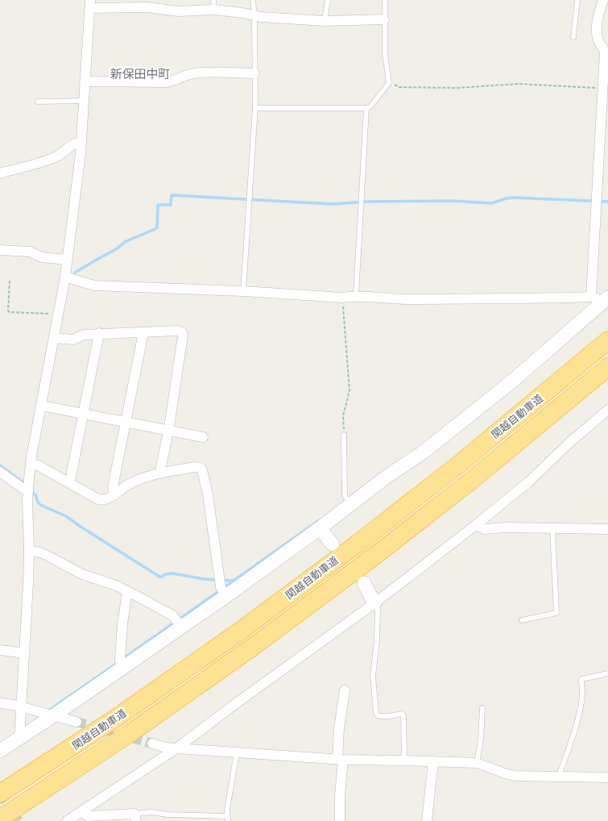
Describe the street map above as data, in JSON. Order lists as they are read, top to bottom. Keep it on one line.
{"streets":{"highway":["関越自動車道"]},"districts":["新保田中町"]}
